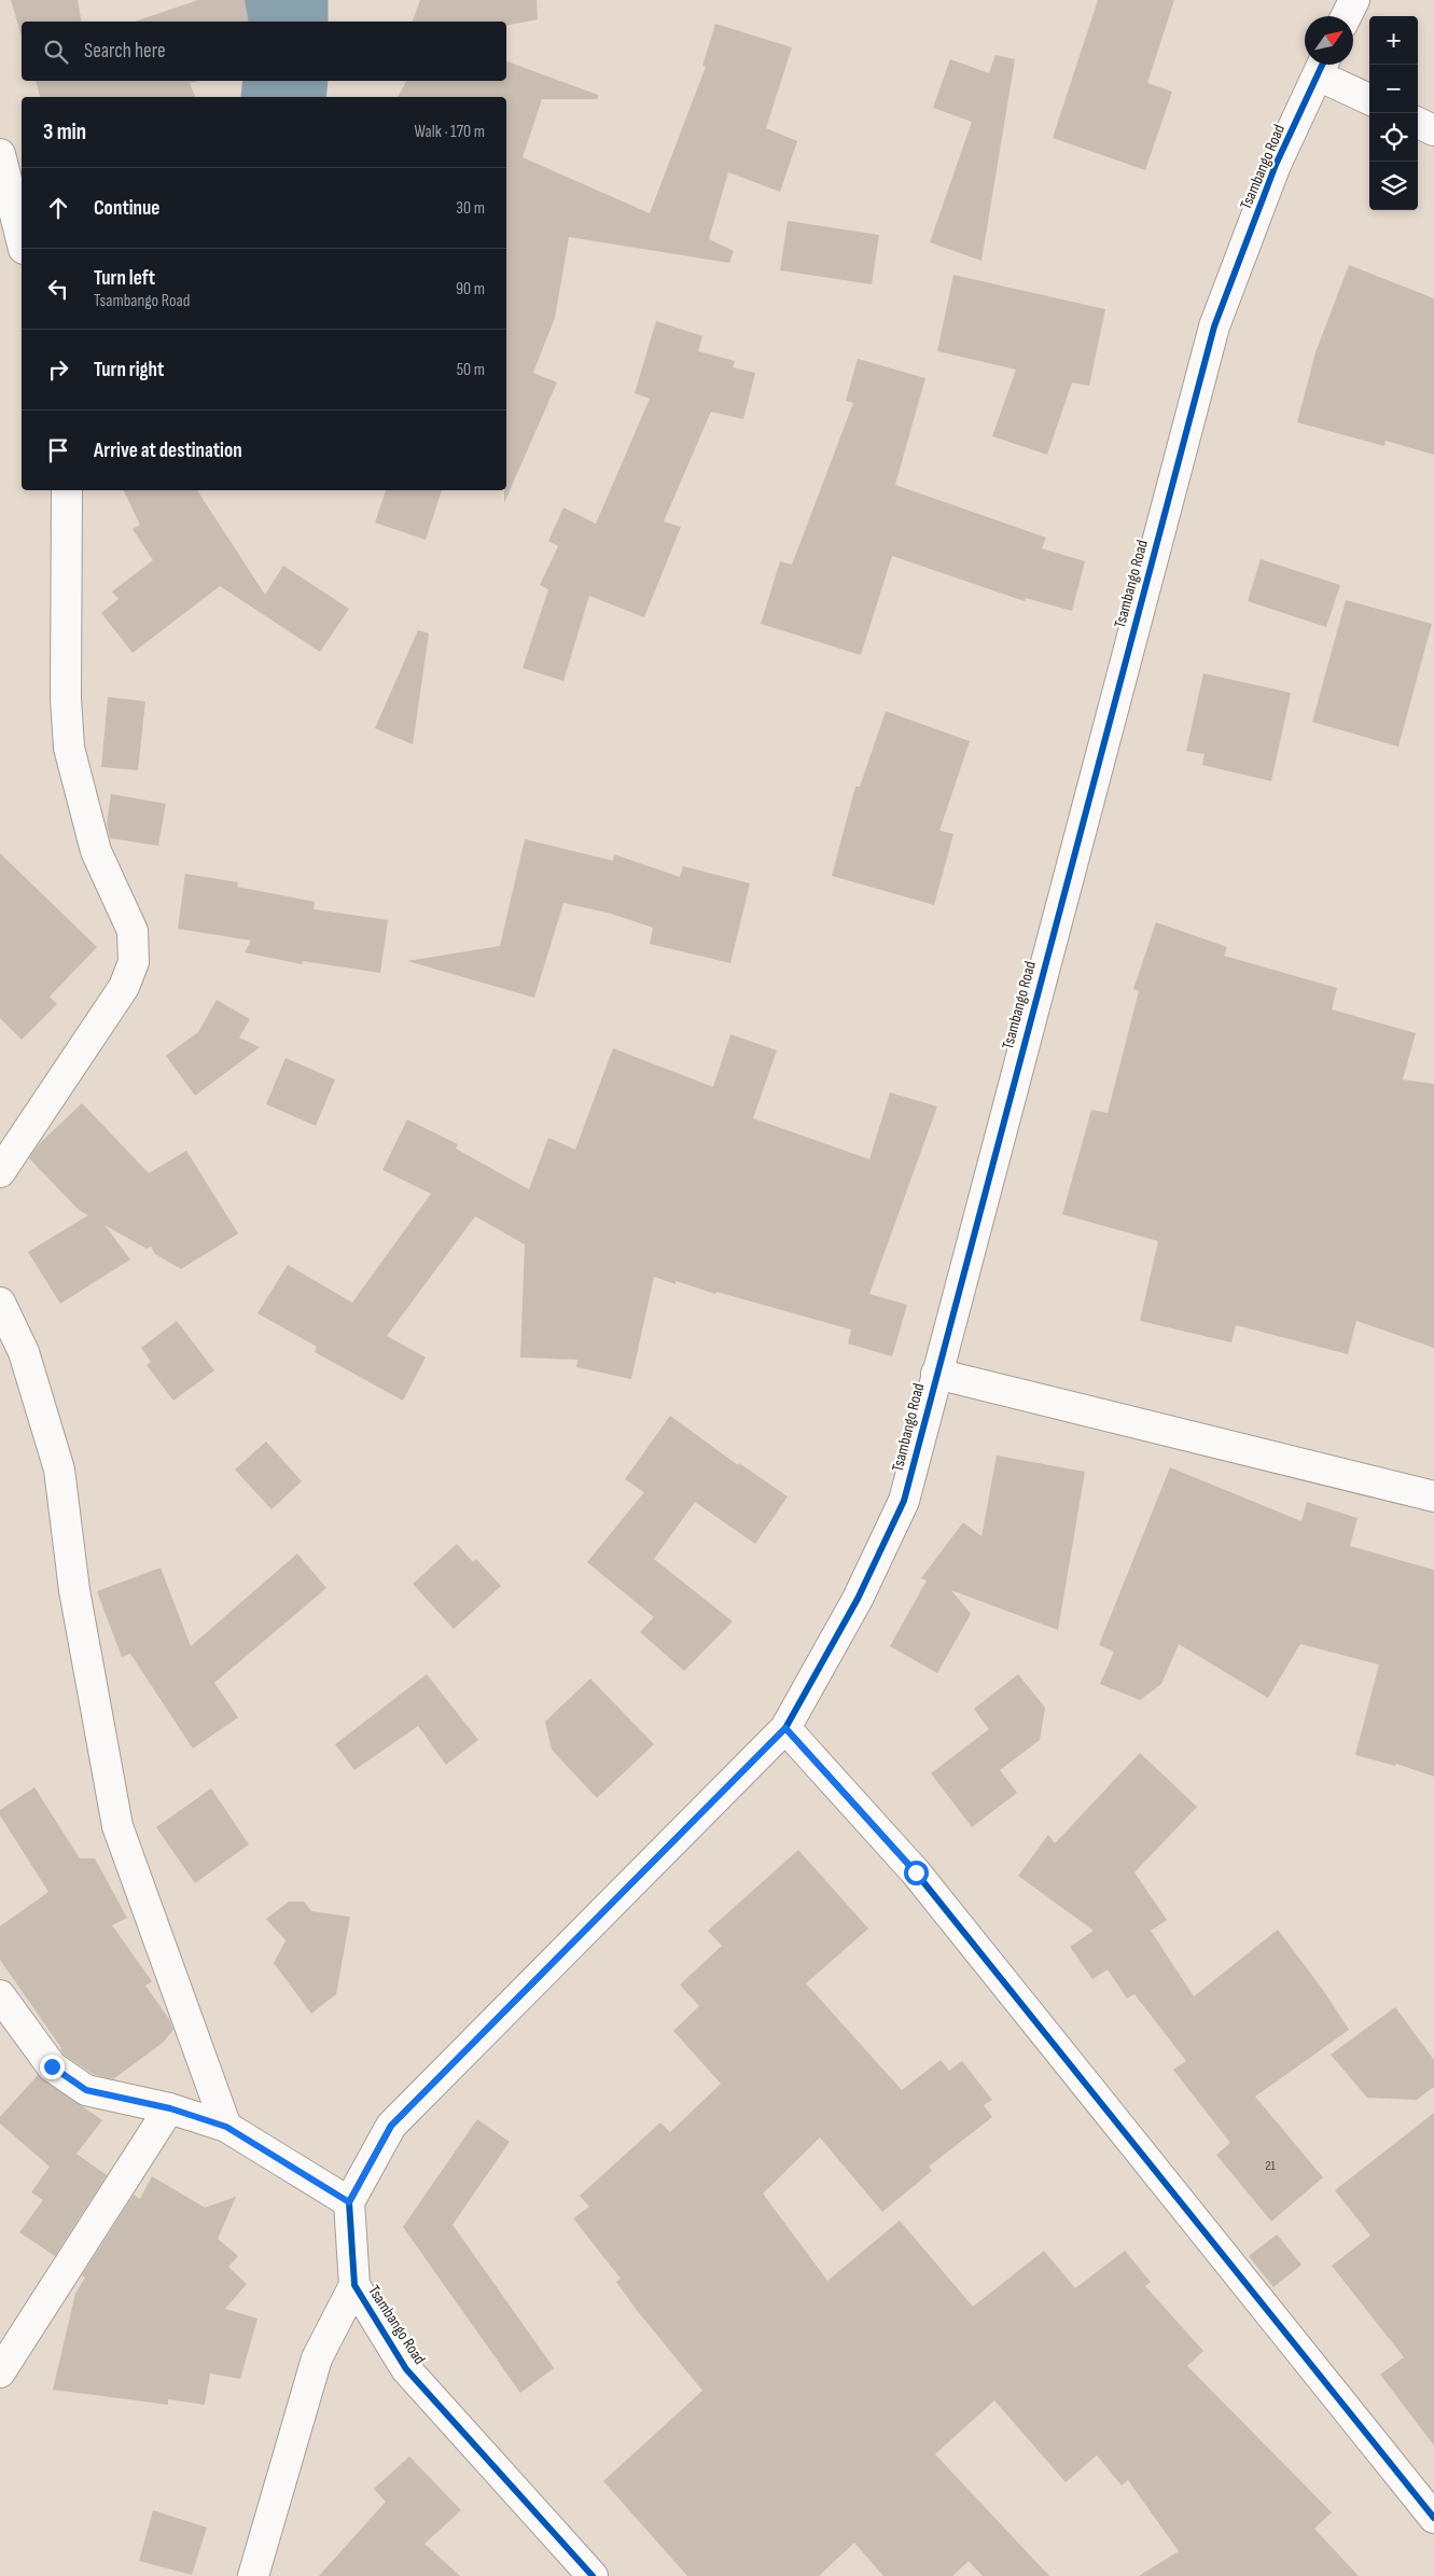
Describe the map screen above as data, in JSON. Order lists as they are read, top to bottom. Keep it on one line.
{"streets":{"street":["Tsambango Road"]},"house_numbers":["21"],"north":"top right","page":{"map_buttons":["+","−"],"search":"Search here","heading":["3 min","Walk · 170 m"],"list":[["Continue","30 m"],["Turn left","Tsambango Road","90 m"],["Turn right","50 m"],"Arrive at destination"]}}
